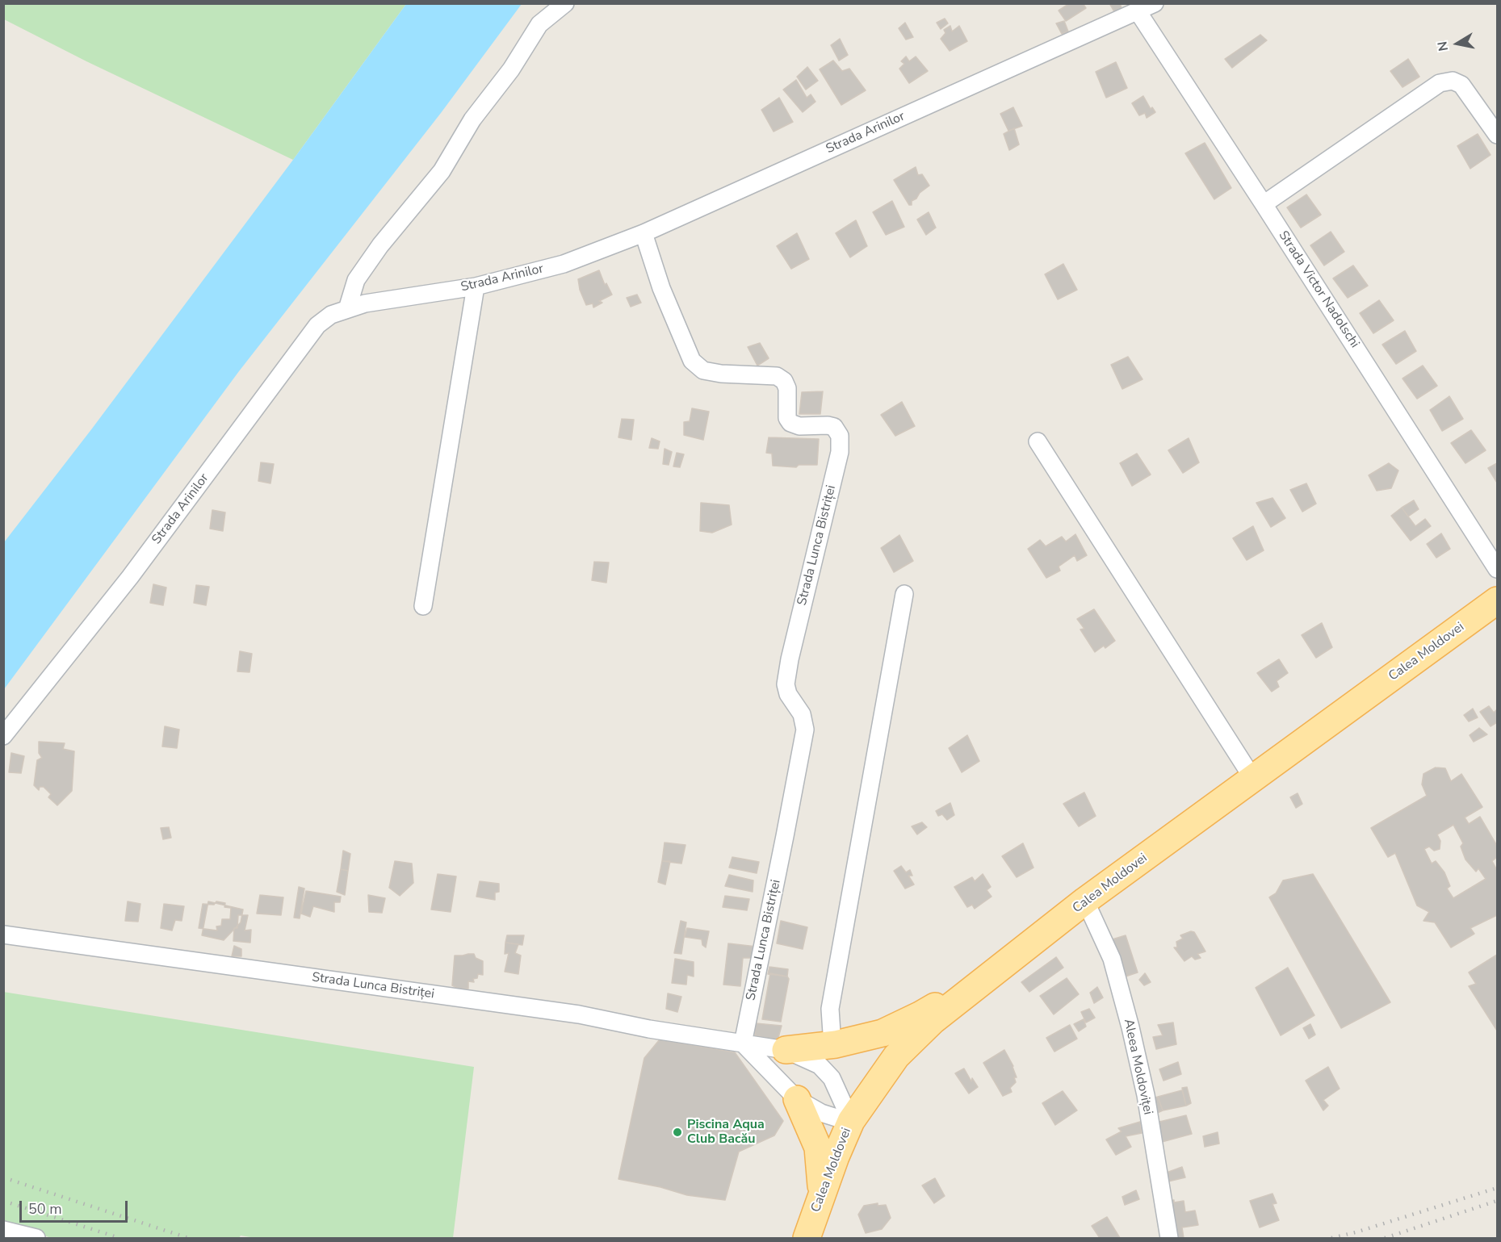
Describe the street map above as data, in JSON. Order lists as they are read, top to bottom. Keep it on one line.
{"streets":{"main road":["Calea Moldovei"],"street":["Strada Arinilor","Strada Victor Nadolschi","Strada Lunca Bistriței","Aleea Moldoviței"]},"crossings":[["Strada Arinilor","Strada Victor Nadolschi"],["Strada Arinilor","Strada Lunca Bistriței"],["Calea Moldovei","Aleea Moldoviței"]],"places":["Piscina Aqua Club Bacău"],"scale_bar":"50 m","north":"left"}
